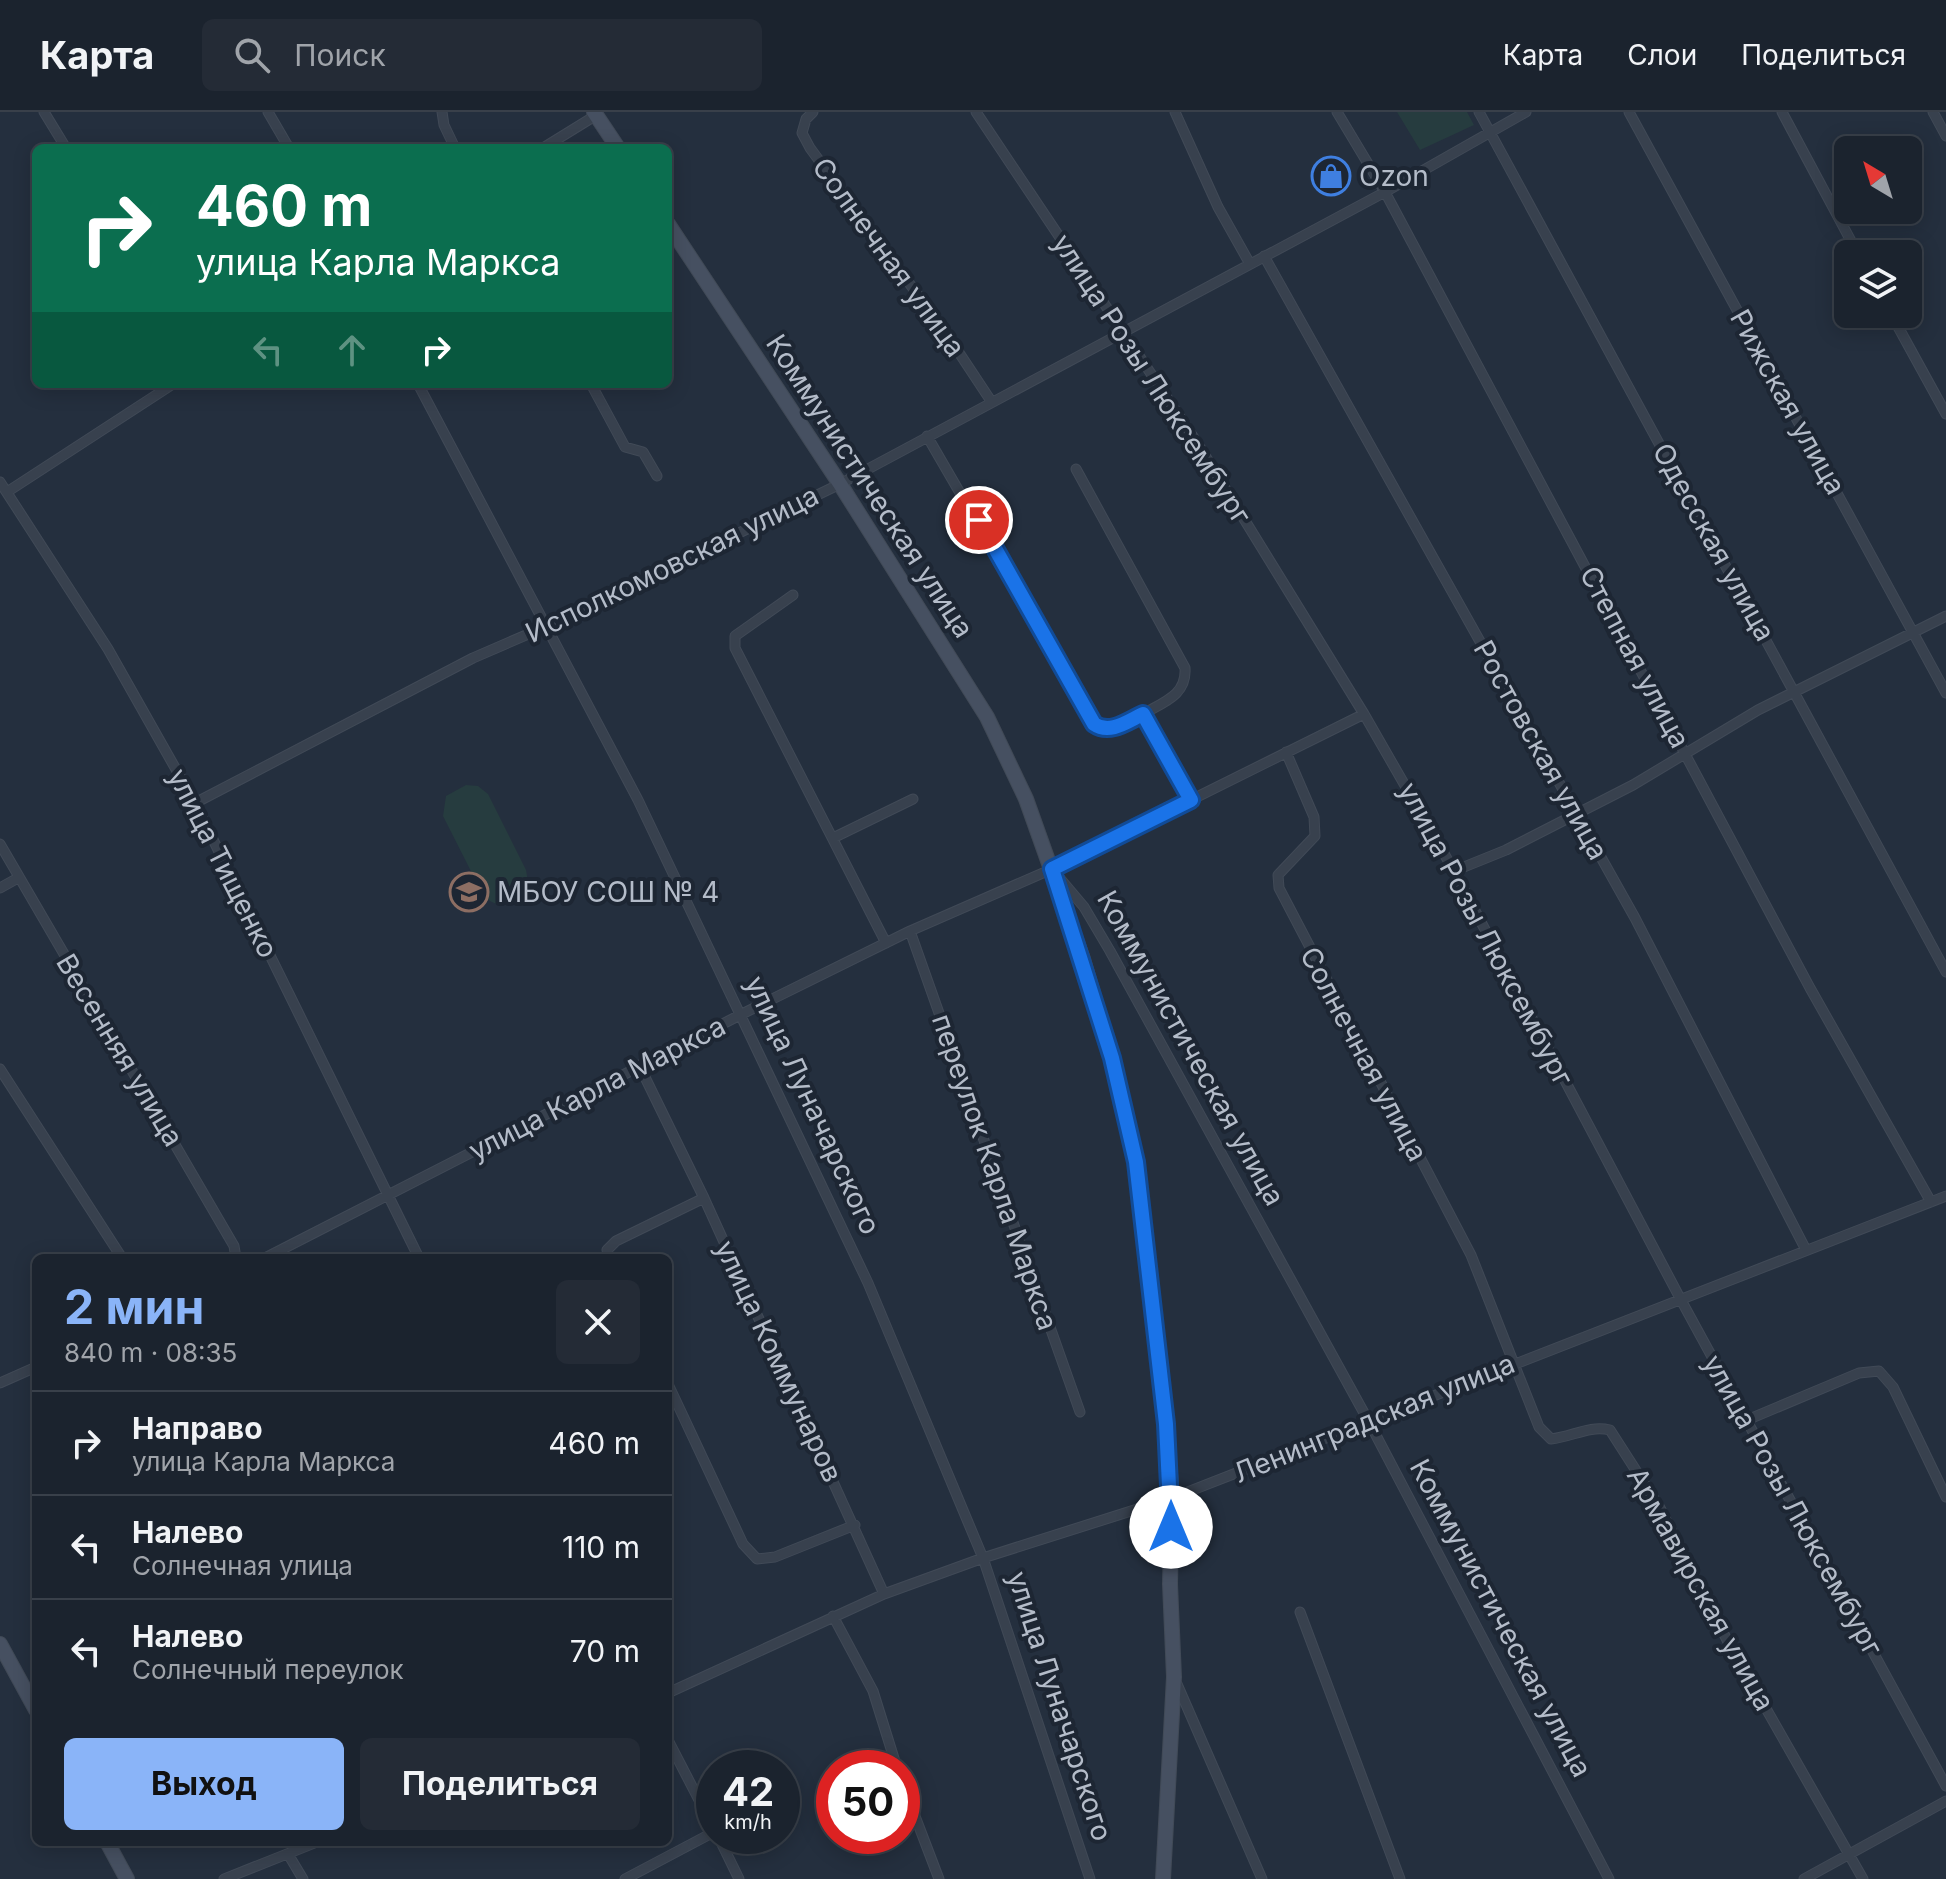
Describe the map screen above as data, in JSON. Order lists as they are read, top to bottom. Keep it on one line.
{"streets":{"main road":["Коммунистическая улица"],"street":["Солнечная улица","улица Розы Люксембург","Рижская улица","Одесская улица","Исполкомовская улица","Степная улица","Ростовская улица","улица Тищенко","Весенняя улица","улица Карла Маркса","улица Луначарского","переулок Карла Маркса","улица Коммунаров","Ленинградская улица","Армавирская улица"]},"crossings":[["Солнечная улица","Исполкомовская улица"],["Солнечная улица","улица Карла Маркса"],["Солнечная улица","Ленинградская улица"],["Солнечная улица","Армавирская улица"],["улица Розы Люксембург","Исполкомовская улица"],["улица Розы Люксембург","улица Карла Маркса"],["улица Розы Люксембург","Ленинградская улица"],["Коммунистическая улица","Исполкомовская улица"],["Коммунистическая улица","улица Карла Маркса"],["Коммунистическая улица","Ленинградская улица"],["Одесская улица","Исполкомовская улица"],["Исполкомовская улица","Степная улица"],["Исполкомовская улица","Ростовская улица"],["Исполкомовская улица","улица Тищенко"],["Исполкомовская улица","улица Луначарского"],["Степная улица","Ленинградская улица"],["Ростовская улица","Ленинградская улица"],["улица Тищенко","улица Карла Маркса"],["улица Карла Маркса","улица Луначарского"],["улица Карла Маркса","переулок Карла Маркса"],["улица Карла Маркса","улица Коммунаров"],["улица Луначарского","Ленинградская улица"],["улица Коммунаров","Ленинградская улица"],["Ленинградская улица","Армавирская улица"]],"places":{"shop":["Ozon"],"school or university":["МБОУ СОШ № 4"]},"north":"top left","page":{"header":"Карта","search":"Поиск","nav":["Карта","Слои","Поделиться"],"turn":["460 m","улица Карла Маркса"],"heading":["2 мин","840 m · 08:35"],"list":[{"name":"Направо","note":"улица Карла Маркса","value":"460 m"},{"name":"Налево","note":"Солнечная улица","value":"110 m"},{"name":"Налево","note":"Солнечный переулок","value":"70 m"}],"buttons":["Выход","Поделиться"],"speed":"42 km/h","limit":"50"}}
